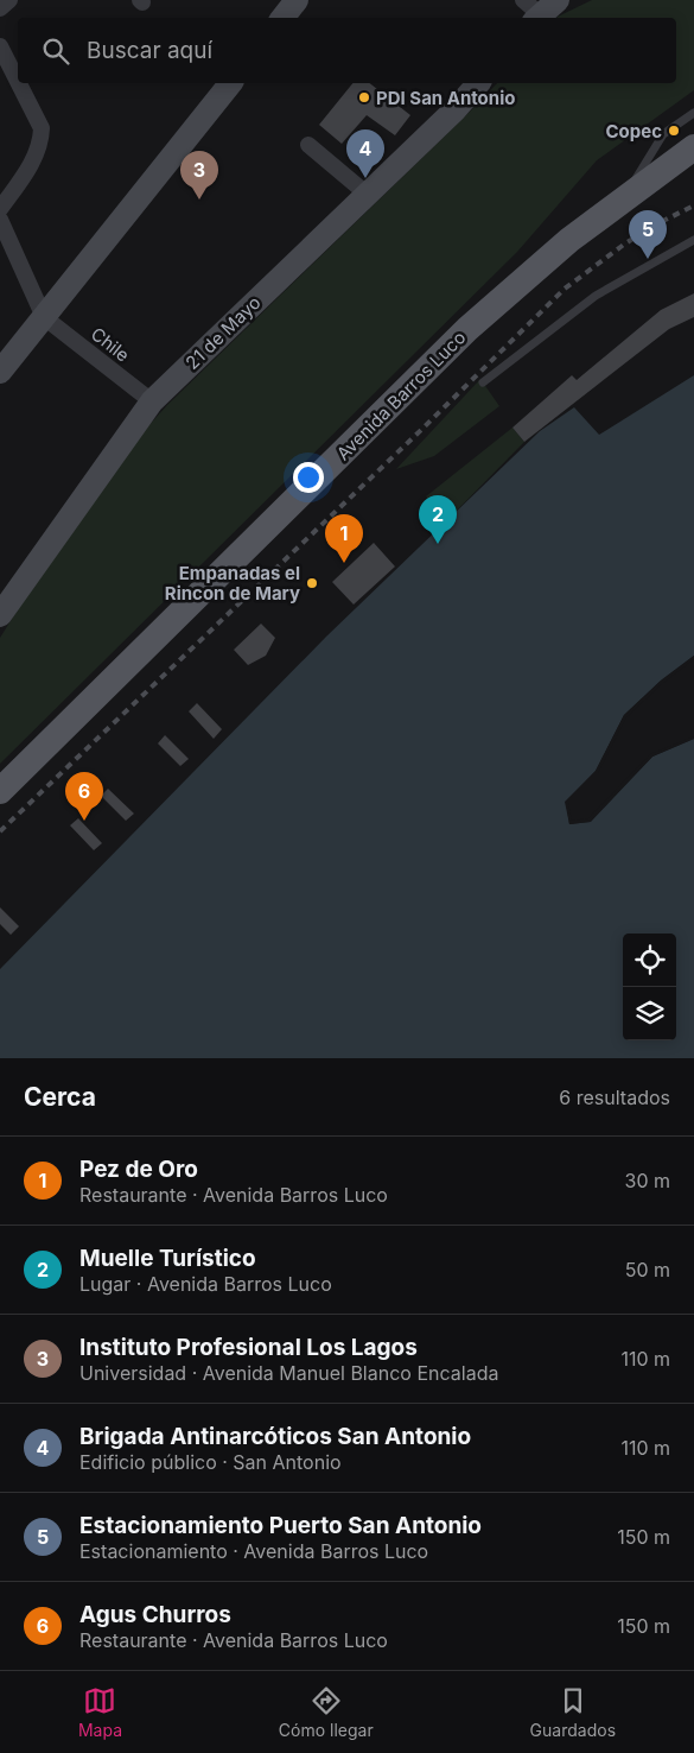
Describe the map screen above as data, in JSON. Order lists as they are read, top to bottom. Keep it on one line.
{"streets":{"main road":["Avenida Barros Luco"],"street":["21 de Mayo","Chile"]},"crossings":[["21 de Mayo","Chile"]],"places":["PDI San Antonio","Copec","Empanadas el Rincon de Mary"],"page":{"search":"Buscar aquí","pins":["4","3","5","2","1","6"],"heading":["Cerca","6 resultados"],"list":[{"mark":"1","name":"Pez de Oro","note":"Restaurante · Avenida Barros Luco","value":"30 m"},{"mark":"2","name":"Muelle Turístico","note":"Lugar · Avenida Barros Luco","value":"50 m"},{"mark":"3","name":"Instituto Profesional Los Lagos","note":"Universidad · Avenida Manuel Blanco Encalada","value":"110 m"},{"mark":"4","name":"Brigada Antinarcóticos San Antonio","note":"Edificio público · San Antonio","value":"110 m"},{"mark":"5","name":"Estacionamiento Puerto San Antonio","note":"Estacionamiento · Avenida Barros Luco","value":"150 m"},{"mark":"6","name":"Agus Churros","note":"Restaurante · Avenida Barros Luco","value":"150 m"}],"nav":["Mapa","Cómo llegar","Guardados"]}}
